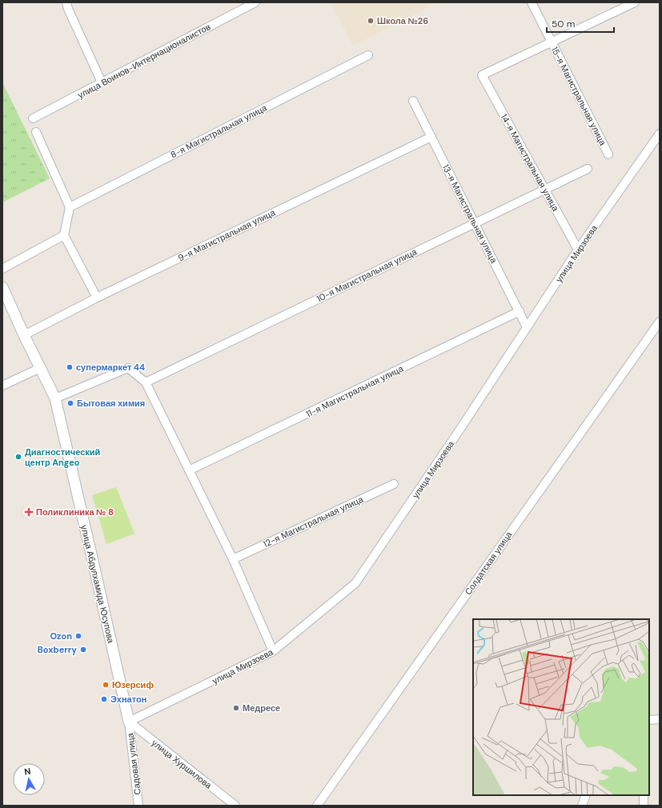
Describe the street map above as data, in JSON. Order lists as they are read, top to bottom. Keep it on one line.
{"streets":{"street":["улица Воинов-Интернационалистов","15-я Магистральная улица","8-я Магистральная улица","14-я Магистральная улица","13-я Магистральная улица","9-я Магистральная улица","улица Мирзоева","10-я Магистральная улица","11-я Магистральная улица","12-я Магистральная улица","Солдатская улица","улица Абдулхамида Юсупова","Садовая улица","улица Хуршилова"]},"crossings":[["15-я Магистральная улица","14-я Магистральная улица"],["14-я Магистральная улица","улица Мирзоева"],["14-я Магистральная улица","10-я Магистральная улица"],["13-я Магистральная улица","9-я Магистральная улица"],["13-я Магистральная улица","улица Мирзоева"],["13-я Магистральная улица","10-я Магистральная улица"],["13-я Магистральная улица","11-я Магистральная улица"],["9-я Магистральная улица","улица Абдулхамида Юсупова"],["улица Мирзоева","улица Абдулхамида Юсупова"],["улица Мирзоева","Садовая улица"],["улица Мирзоева","улица Хуршилова"],["улица Абдулхамида Юсупова","Садовая улица"],["улица Абдулхамида Юсупова","улица Хуршилова"],["Садовая улица","улица Хуршилова"]],"places":{"other":["Школа №26","супермаркет 44","Бытовая химия","Диагностический центр Angeo","Ozon","Boxberry","Юзерсиф","Эхнатон","Медресе"],"health":["Поликлиника № 8"]},"scale_bar":"50 m","north":"top"}
